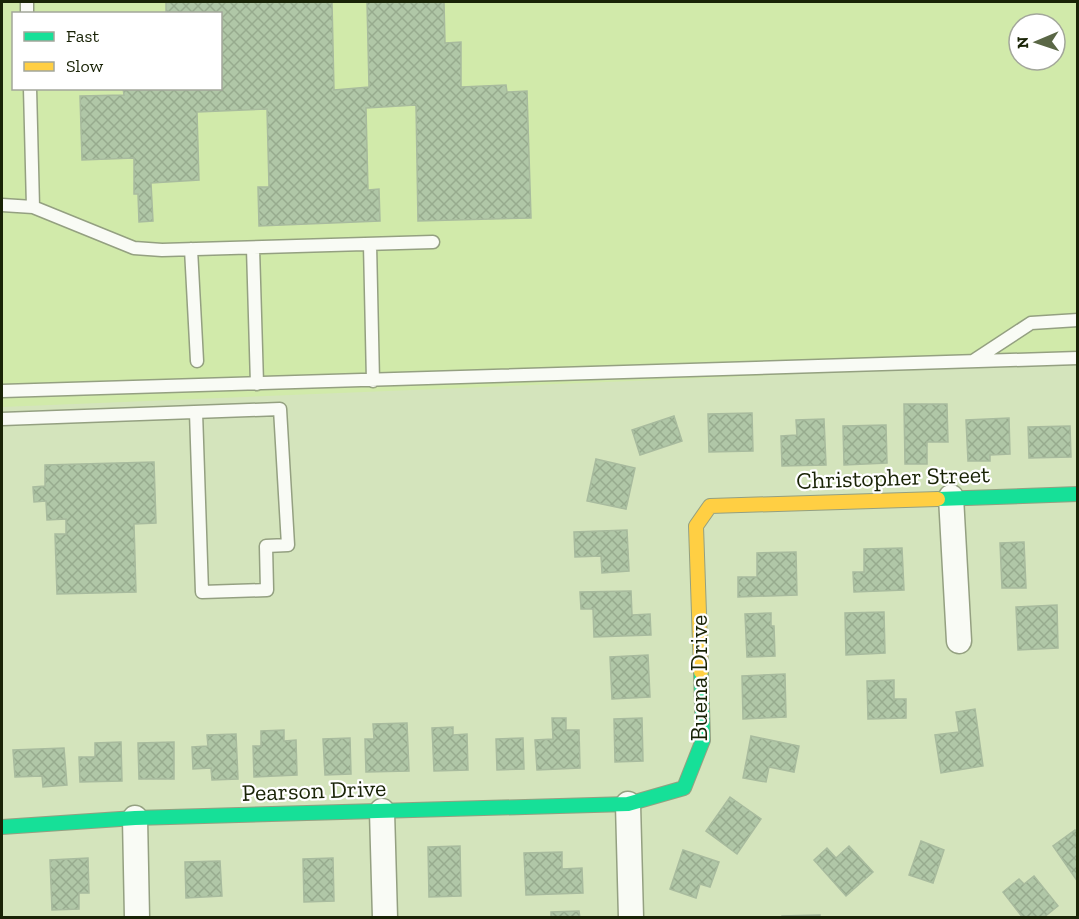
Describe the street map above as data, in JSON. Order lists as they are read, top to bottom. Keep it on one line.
{"streets":{"street":["Christopher Street","Buena Drive","Pearson Drive"]},"crossings":[["Christopher Street","Buena Drive"],["Buena Drive","Pearson Drive"]],"legend":["Fast","Slow"],"north":"left"}
